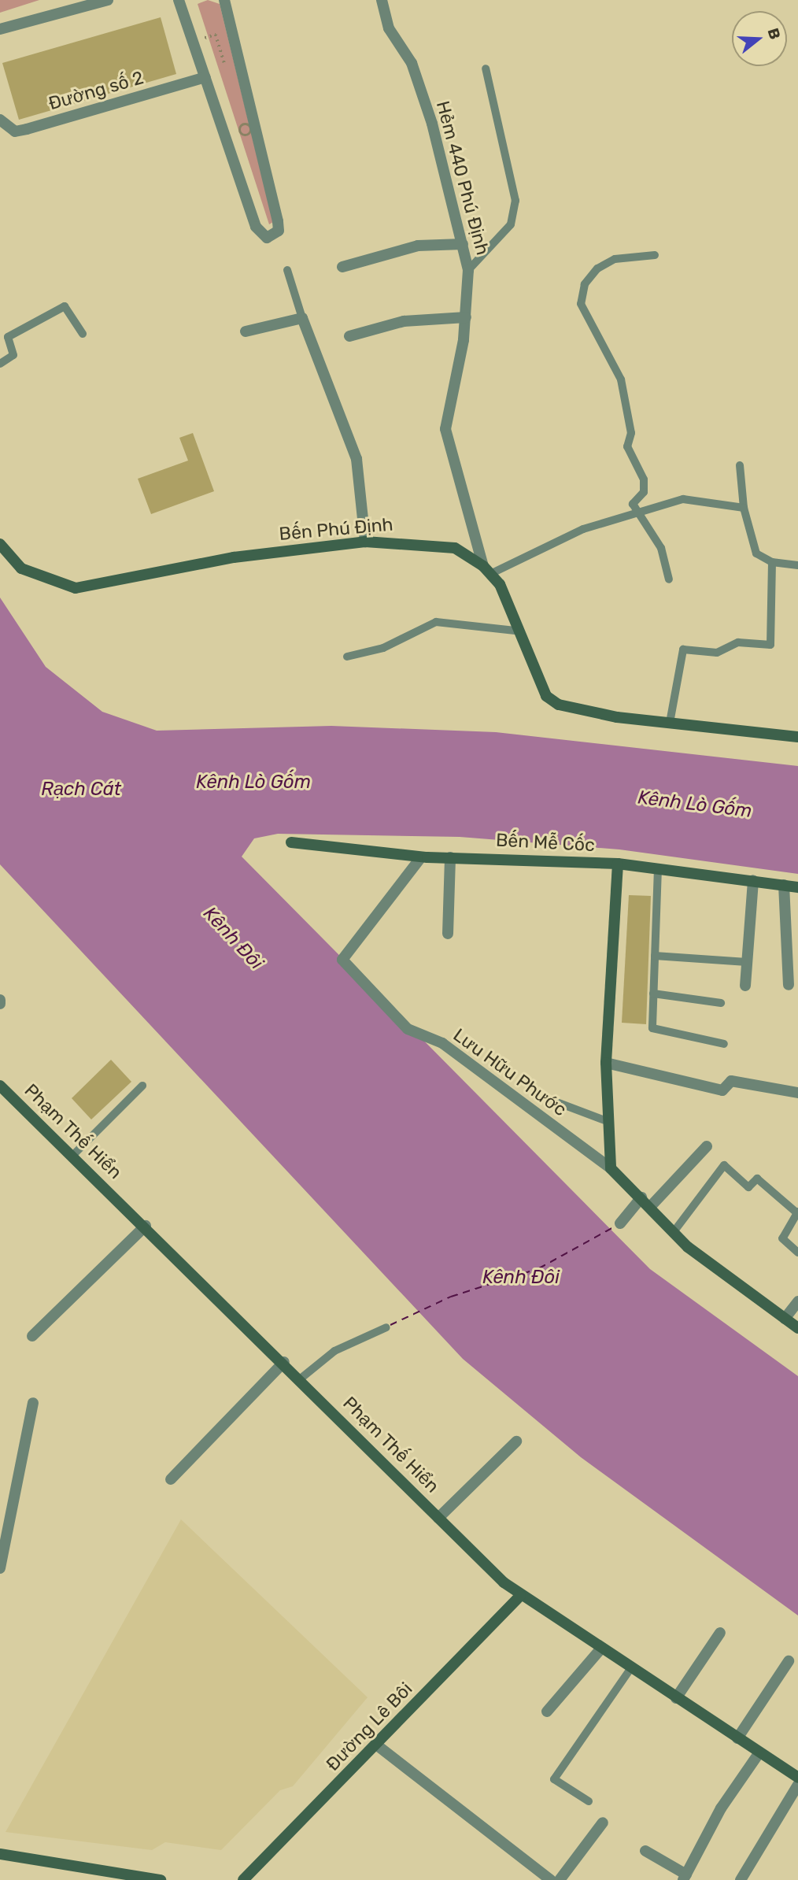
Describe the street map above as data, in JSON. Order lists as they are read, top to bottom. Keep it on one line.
{"streets":{"street":["Đường số 2","Hẻm 440 Phú Định","Bến Phú Định","Bến Mễ Cốc","Lưu Hữu Phước","Phạm Thế Hiển","Đường Lê Bôi"]},"crossings":[["Hẻm 440 Phú Định","Bến Phú Định"],["Bến Mễ Cốc","Lưu Hữu Phước"],["Phạm Thế Hiển","Đường Lê Bôi"]],"water":["Kênh Lò Gốm","Rạch Cát","Kênh Đôi"],"north":"right"}
